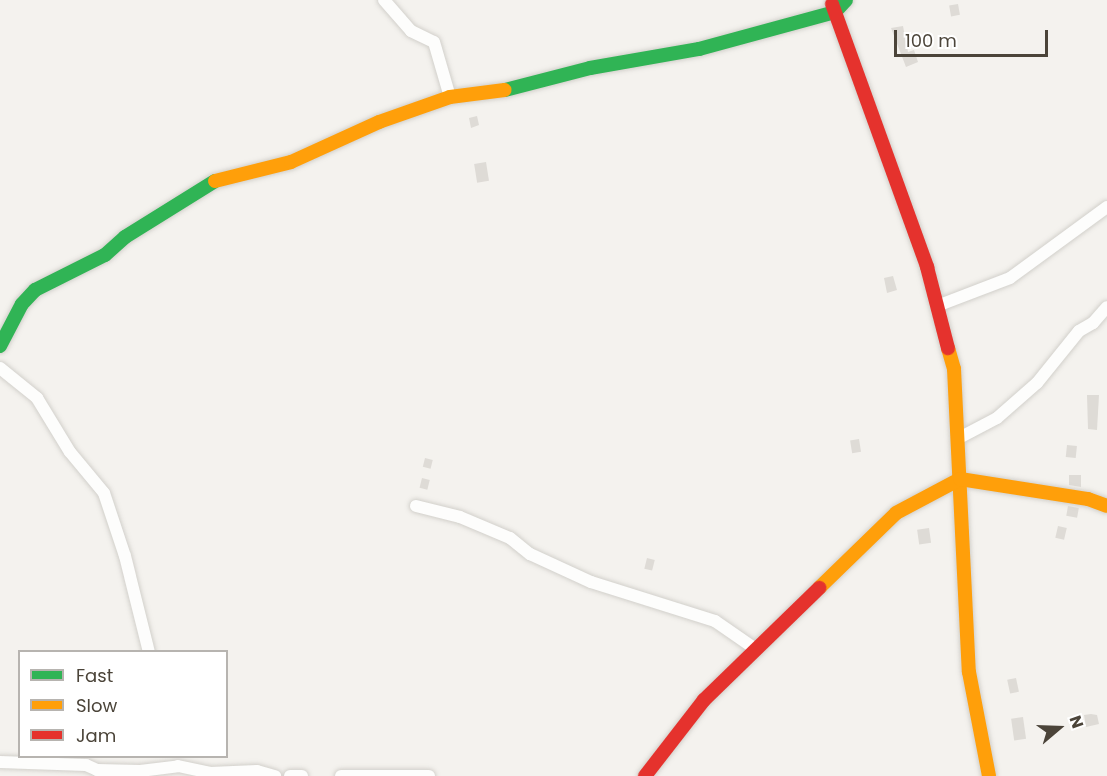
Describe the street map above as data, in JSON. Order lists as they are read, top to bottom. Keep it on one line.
{"legend":["Fast","Slow","Jam"],"scale_bar":"100 m","north":"right"}
